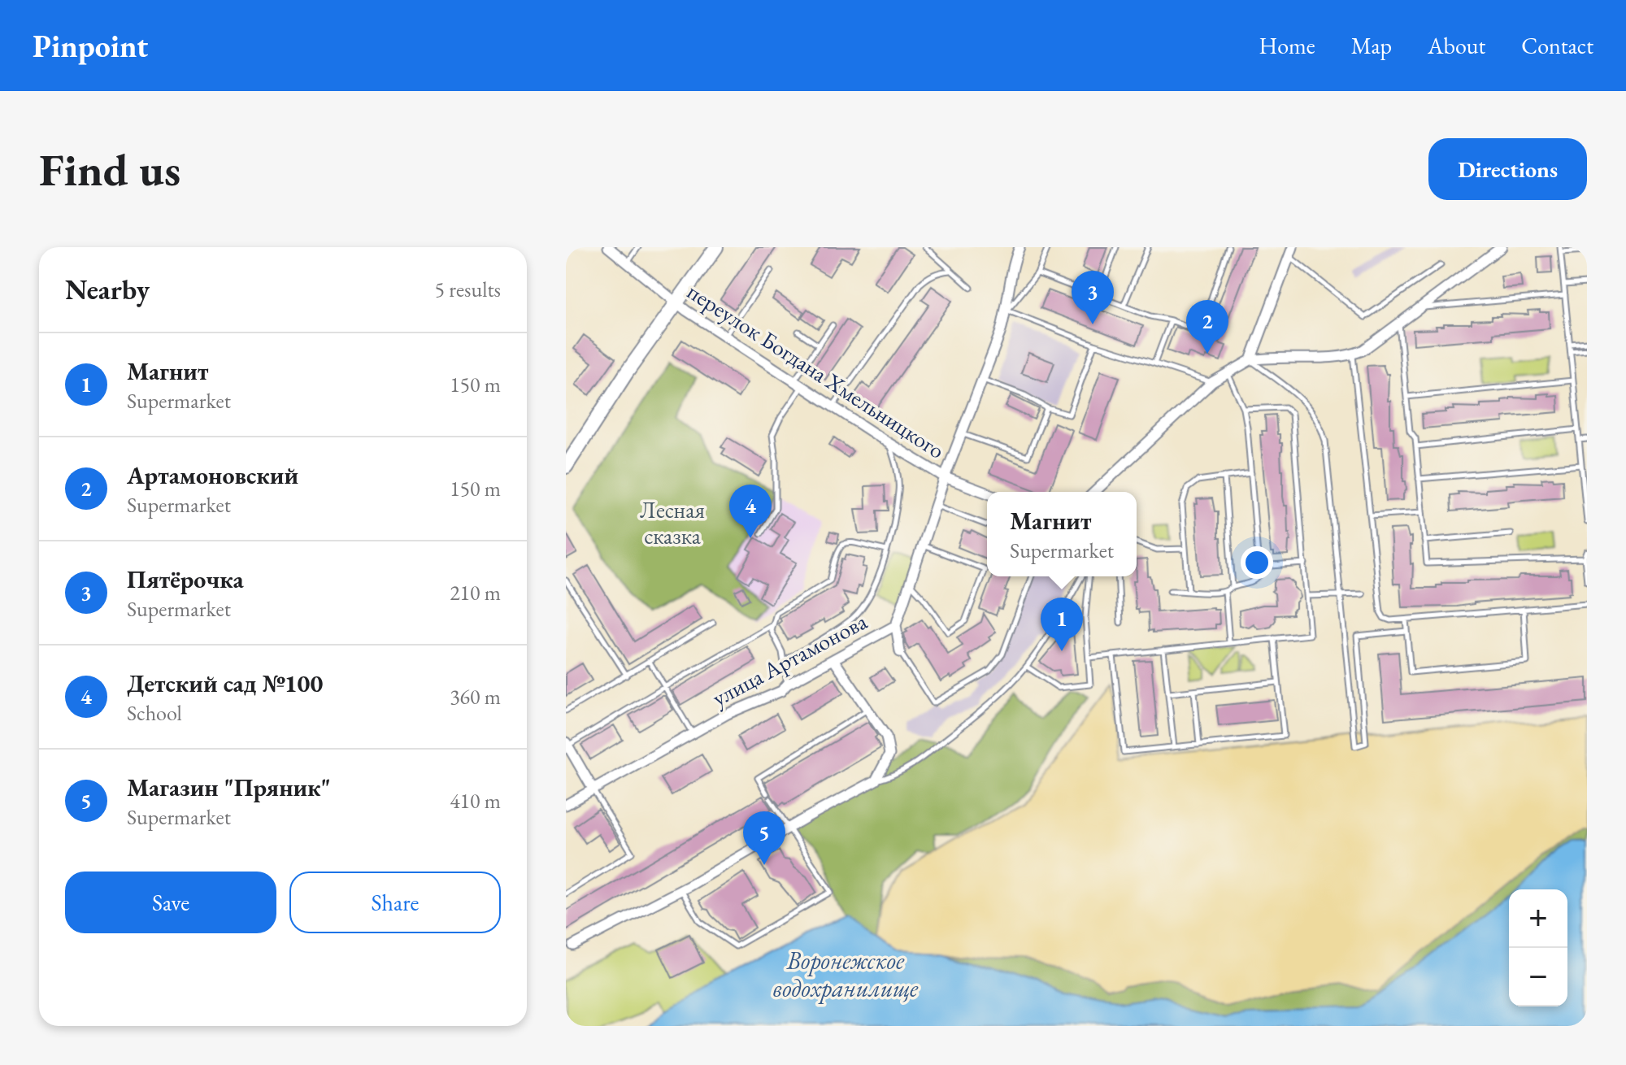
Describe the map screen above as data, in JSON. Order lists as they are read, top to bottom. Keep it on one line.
{"streets":{"street":["переулок Богдана Хмельницкого","улица Артамонова"]},"crossings":[["переулок Богдана Хмельницкого","улица Артамонова"]],"water":["Воронежское водохранилище"],"parks":["Лесная сказка"],"page":{"header":"Pinpoint","nav":["Home","Map","About","Contact"],"buttons":["Directions",["Save","Share"]],"title":"Find us","heading":["Nearby","5 results"],"pins":["3","2","4","1","5"],"list":[{"mark":"1","name":"Магнит","note":"Supermarket","value":"150 m"},{"mark":"2","name":"Артамоновский","note":"Supermarket","value":"150 m"},{"mark":"3","name":"Пятёрочка","note":"Supermarket","value":"210 m"},{"mark":"4","name":"Детский сад №100","note":"School","value":"360 m"},{"mark":"5","name":"Магазин \"Пряник\"","note":"Supermarket","value":"410 m"}],"popup":["Магнит","Supermarket"],"map_buttons":["+","−"]}}
